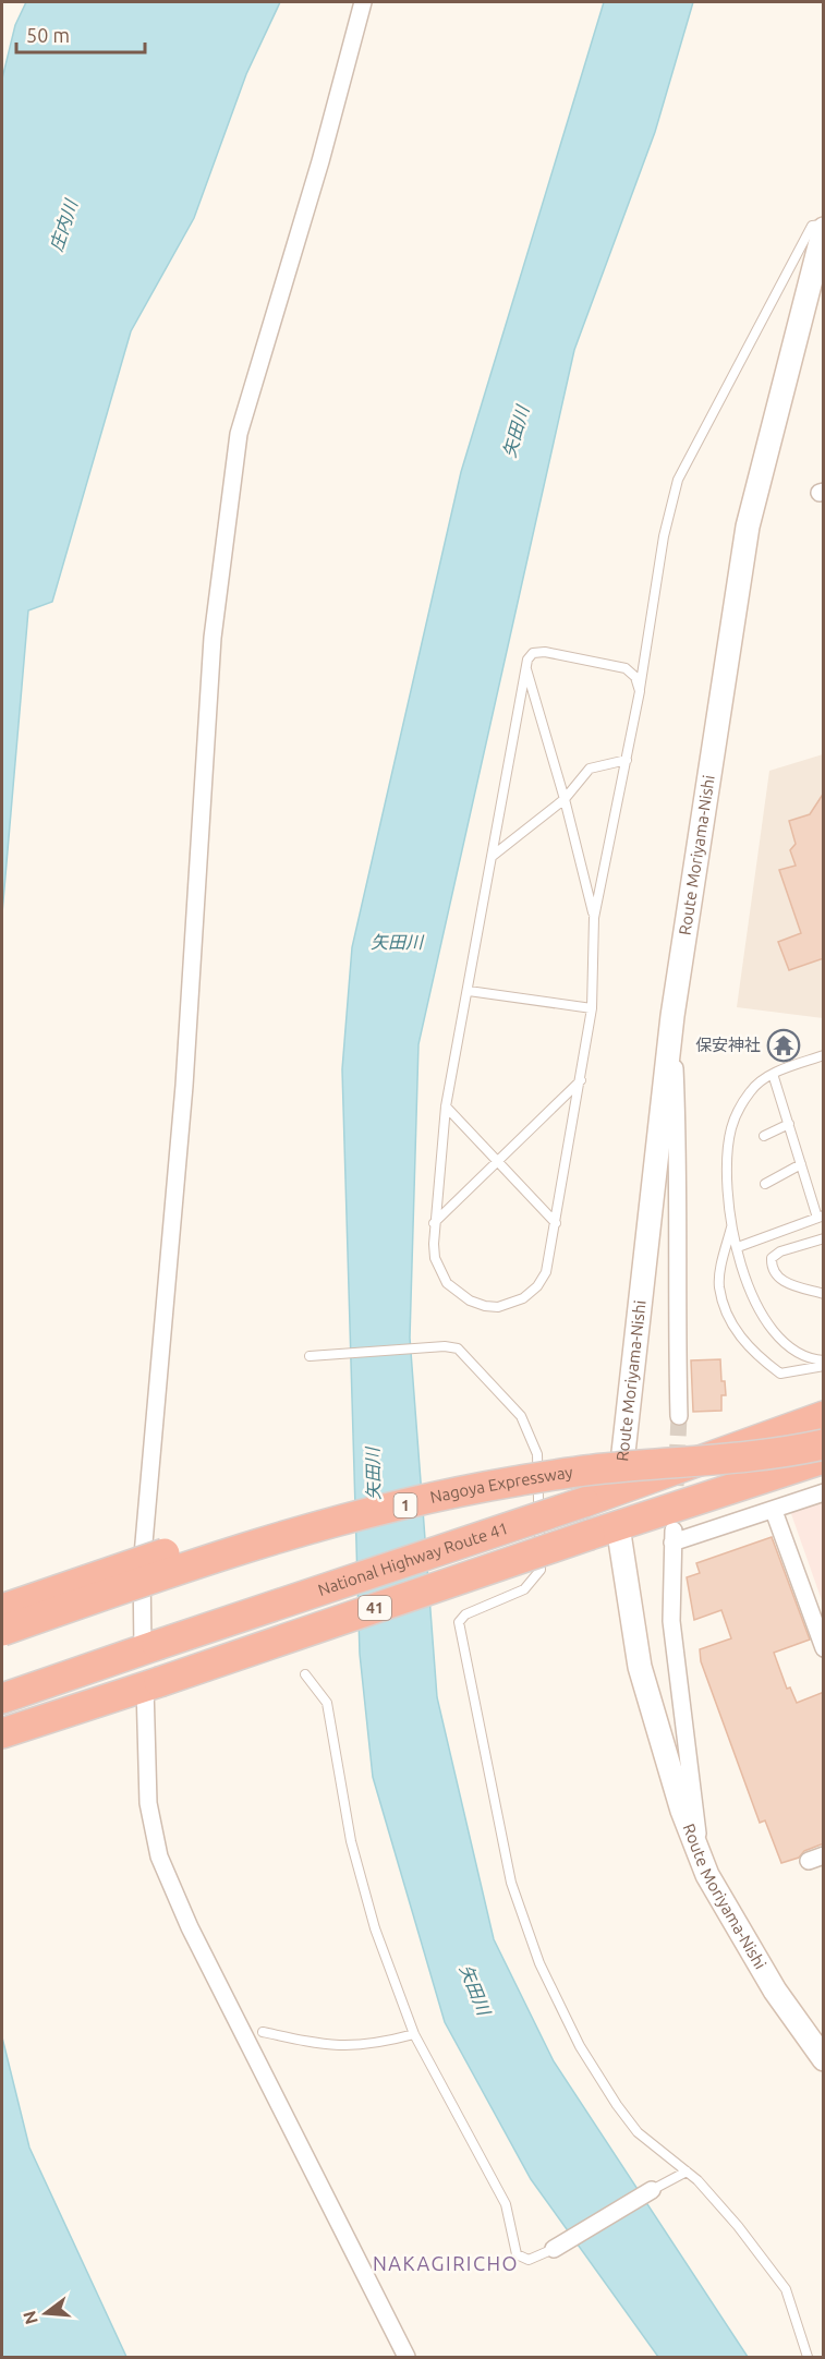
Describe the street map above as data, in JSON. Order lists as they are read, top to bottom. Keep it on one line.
{"streets":{"highway":["Nagoya Expressway","1","National Highway Route 41","41"],"main road":["Route Moriyama-Nishi"]},"crossings":[["Route Moriyama-Nishi","National Highway Route 41"]],"districts":["NAKAGIRICHO"],"water":["庄内川","矢田川"],"places":{"temple":["保安神社"]},"scale_bar":"50 m","north":"left"}
